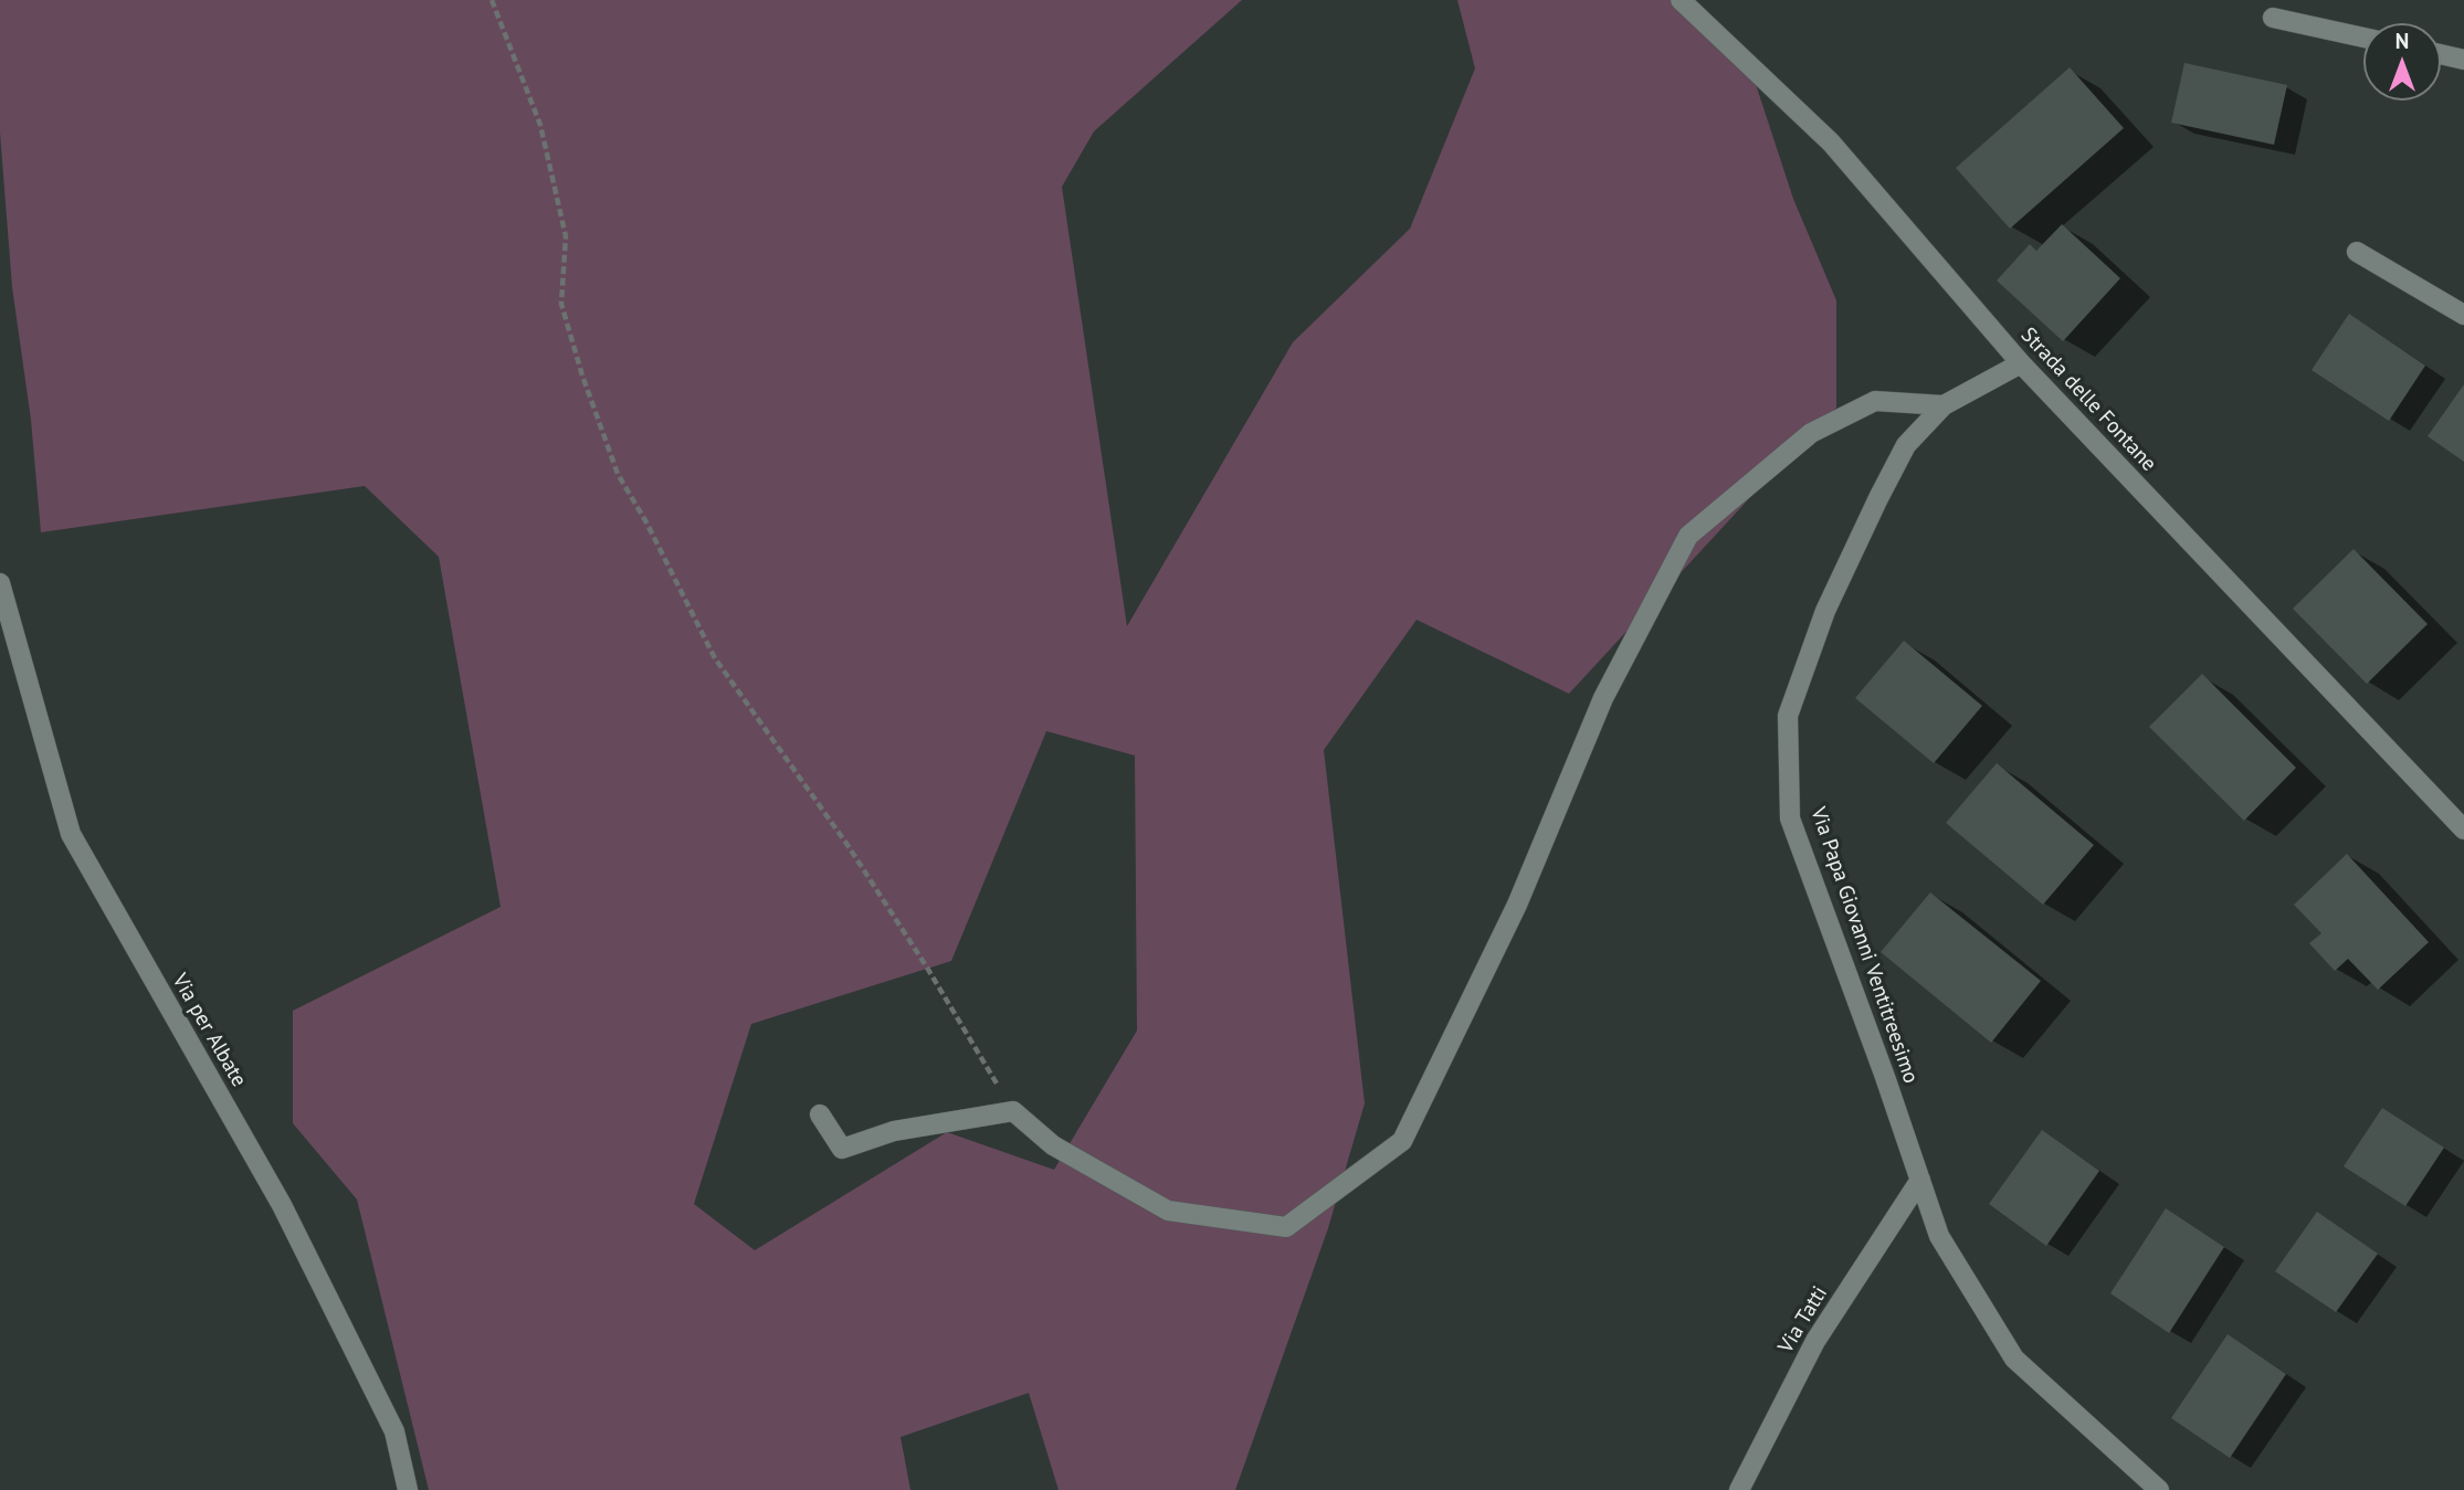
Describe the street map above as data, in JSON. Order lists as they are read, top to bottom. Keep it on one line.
{"streets":{"street":["Strada delle Fontane","Via Papa Giovanni Ventitreesimo","Via per Albate","Via Tatti"]},"crossings":[["Strada delle Fontane","Via Papa Giovanni Ventitreesimo"],["Via Papa Giovanni Ventitreesimo","Via Tatti"]],"north":"top"}
